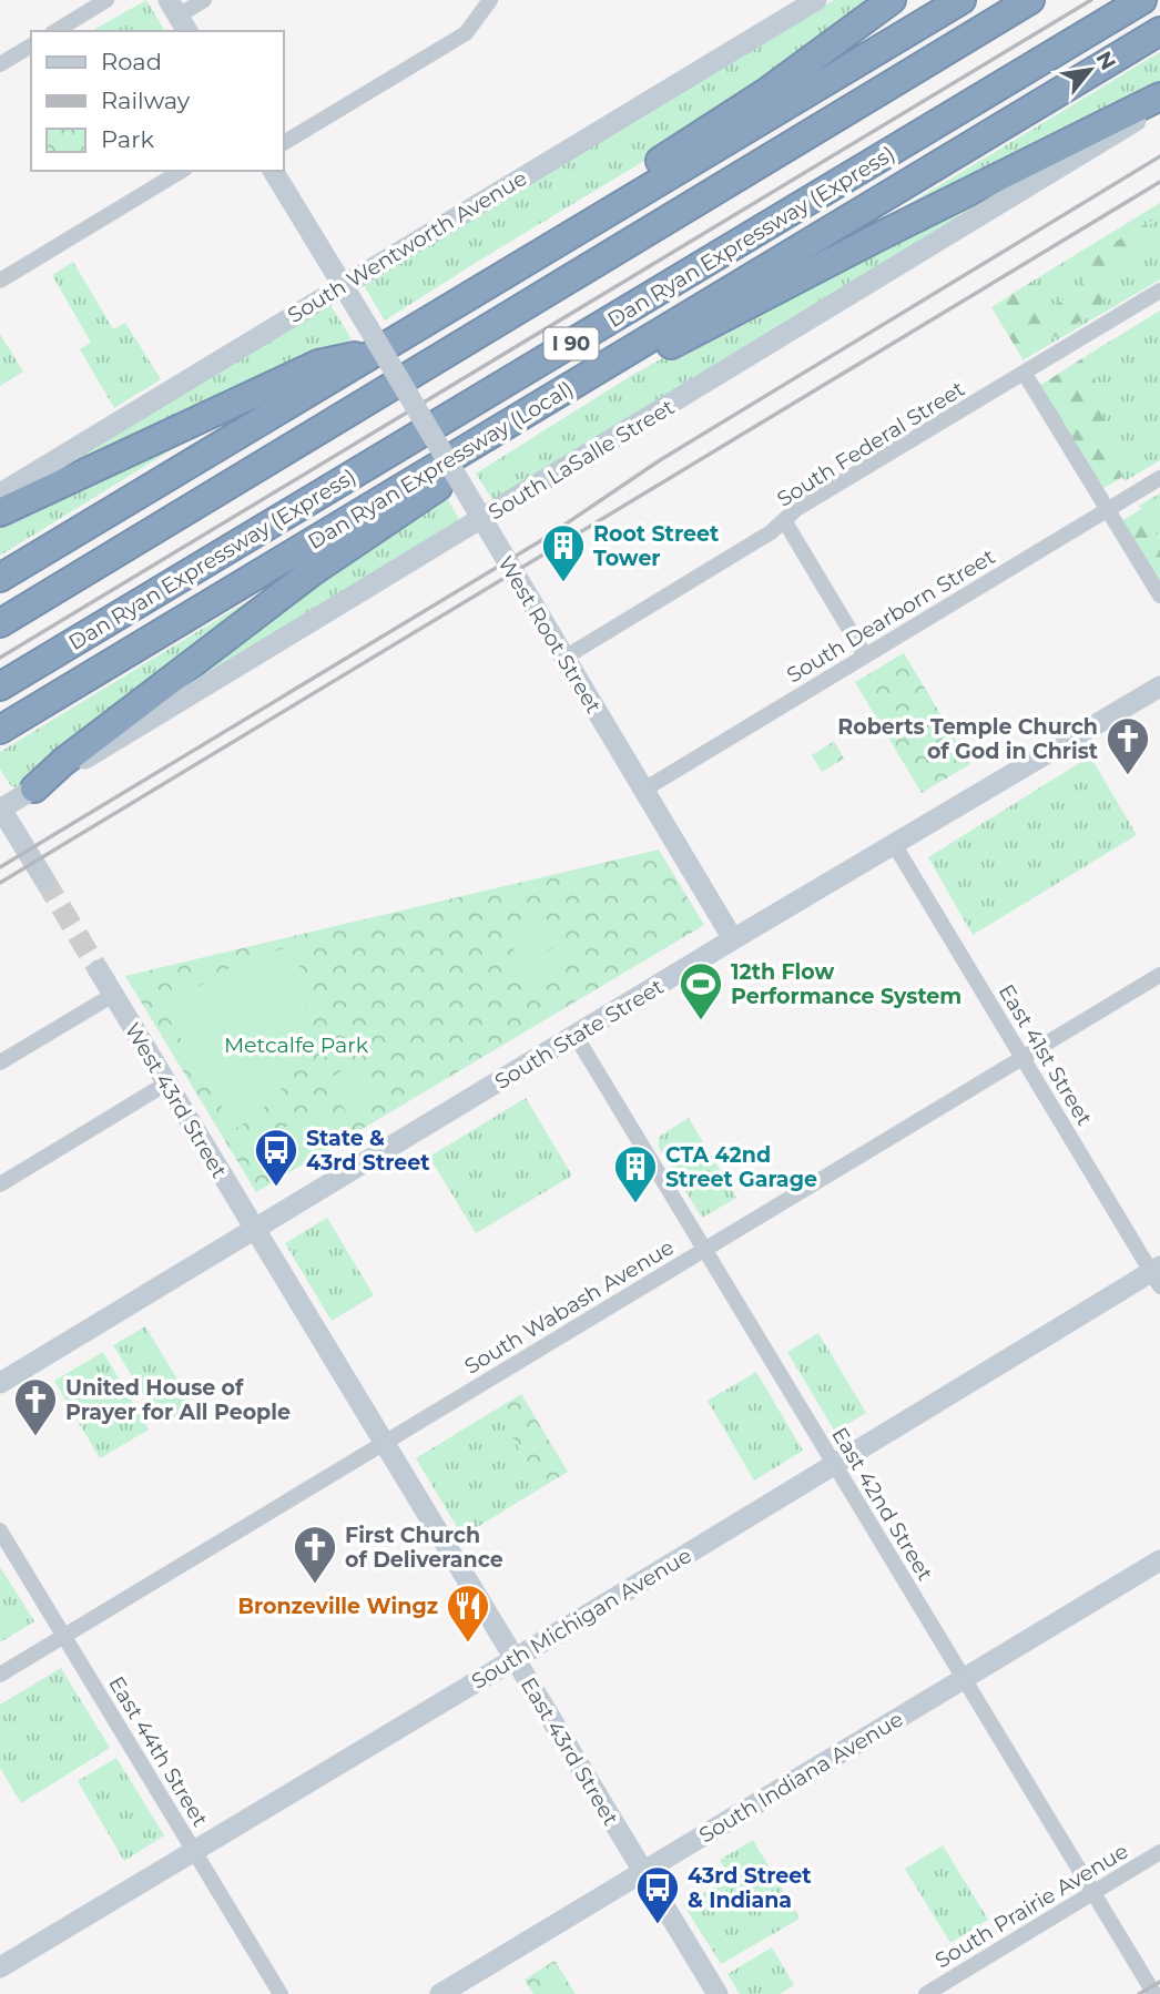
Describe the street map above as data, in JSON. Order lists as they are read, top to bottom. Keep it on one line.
{"streets":{"highway":["Dan Ryan Expressway (Express)","I 90","Dan Ryan Expressway (Local)"],"street":["South Wentworth Avenue","South Federal Street","South LaSalle Street","South Dearborn Street","West Root Street","South State Street","East 41st Street","West 43rd Street","South Wabash Avenue","East 42nd Street","South Michigan Avenue","East 44th Street","East 43rd Street","South Indiana Avenue","South Prairie Avenue"]},"crossings":[["South Wentworth Avenue","West Root Street"],["South Federal Street","West Root Street"],["South LaSalle Street","West Root Street"],["South Dearborn Street","West Root Street"],["West Root Street","South State Street"],["South State Street","East 41st Street"],["South State Street","West 43rd Street"],["South State Street","East 42nd Street"],["South State Street","East 43rd Street"],["East 41st Street","South Wabash Avenue"],["East 41st Street","South Michigan Avenue"],["West 43rd Street","East 43rd Street"],["South Wabash Avenue","East 42nd Street"],["South Wabash Avenue","East 44th Street"],["South Wabash Avenue","East 43rd Street"],["East 42nd Street","South Michigan Avenue"],["East 42nd Street","South Indiana Avenue"],["East 42nd Street","South Prairie Avenue"],["South Michigan Avenue","East 44th Street"],["South Michigan Avenue","East 43rd Street"],["East 43rd Street","South Indiana Avenue"]],"parks":["Metcalfe Park"],"places":{"building":["Root Street Tower","CTA 42nd Street Garage"],"church":["Roberts Temple Church of God in Christ","United House of Prayer for All People","First Church of Deliverance"],"sports":["12th Flow Performance System"],"bus stop":["State & 43rd Street","43rd Street & Indiana"],"restaurant":["Bronzeville Wingz"]},"legend":["Road","Railway","Park"],"north":"top right"}
